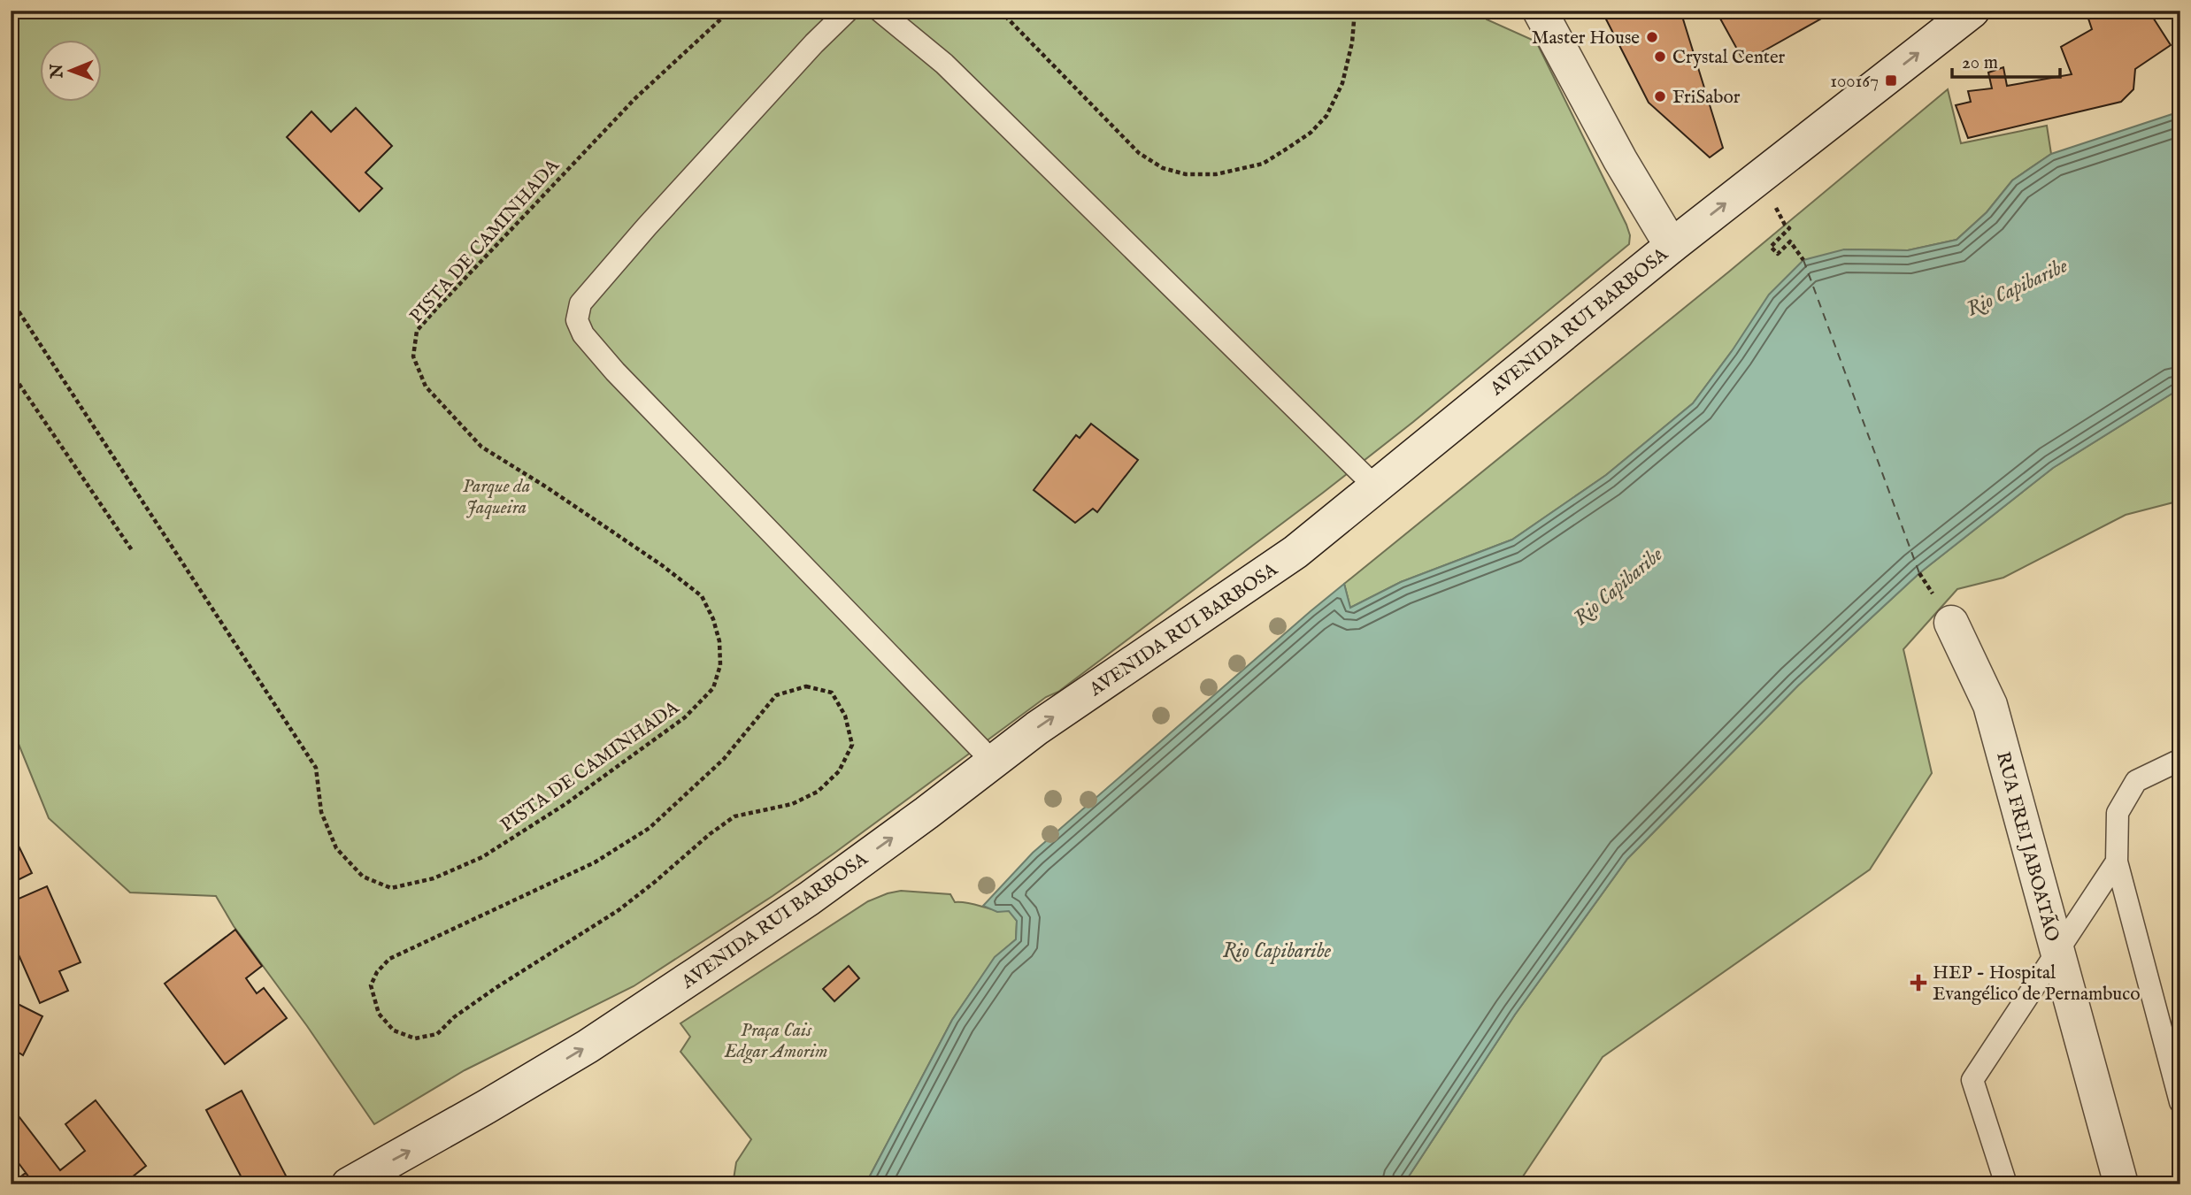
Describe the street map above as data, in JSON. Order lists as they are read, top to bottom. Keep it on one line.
{"streets":{"main road":["AVENIDA RUI BARBOSA","RUA FREI JABOATÃO"],"path":["PISTA DE CAMINHADA"]},"one_way":["AVENIDA RUI BARBOSA"],"water":["Rio Capibaribe"],"parks":["Parque da Jaqueira","Praça Cais Edgar Amorim"],"places":{"other":["Master House","Crystal Center","FriSabor"],"transit":["100167"],"health":["HEP - Hospital Evangélico de Pernambuco"]},"scale_bar":"20 m","north":"left"}
